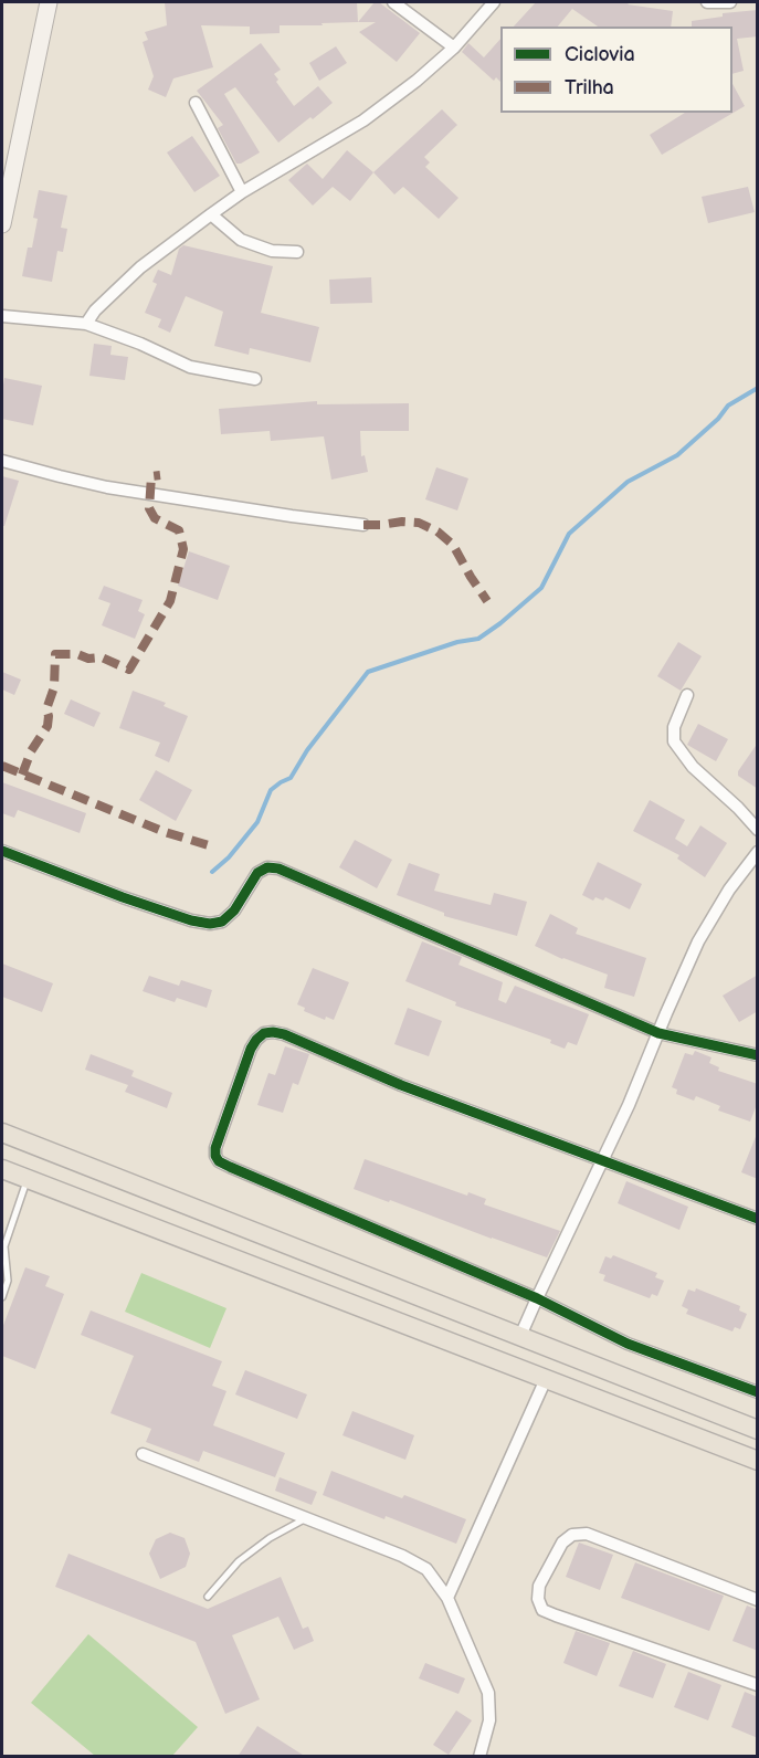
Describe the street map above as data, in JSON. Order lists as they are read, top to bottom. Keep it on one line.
{"legend":["Ciclovia","Trilha"]}
